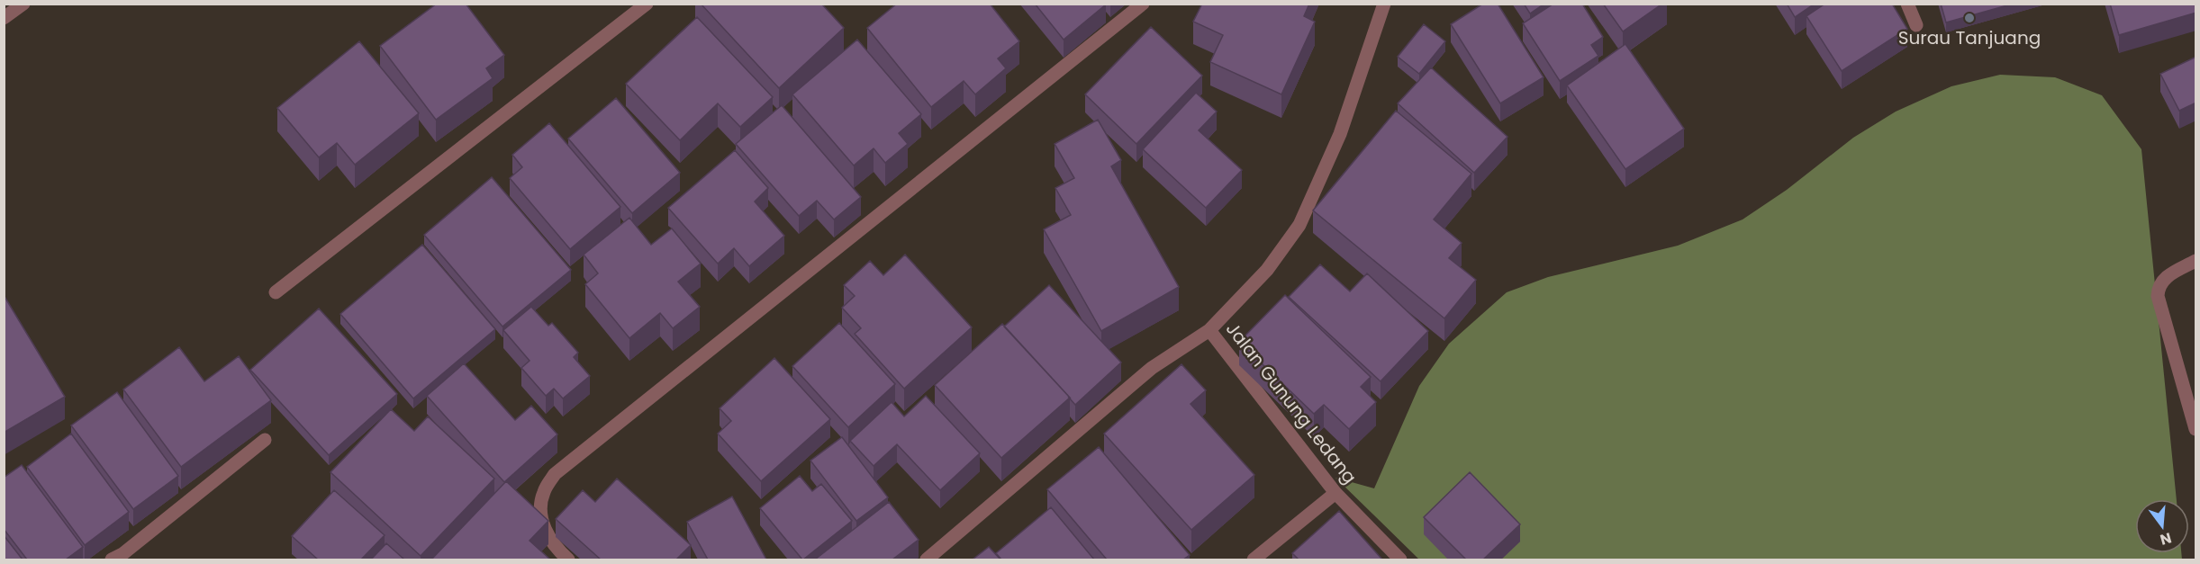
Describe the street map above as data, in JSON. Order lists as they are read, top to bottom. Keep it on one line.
{"streets":{"street":["Jalan Gunung Ledang"]},"places":["Surau Tanjuang"],"north":"bottom"}
